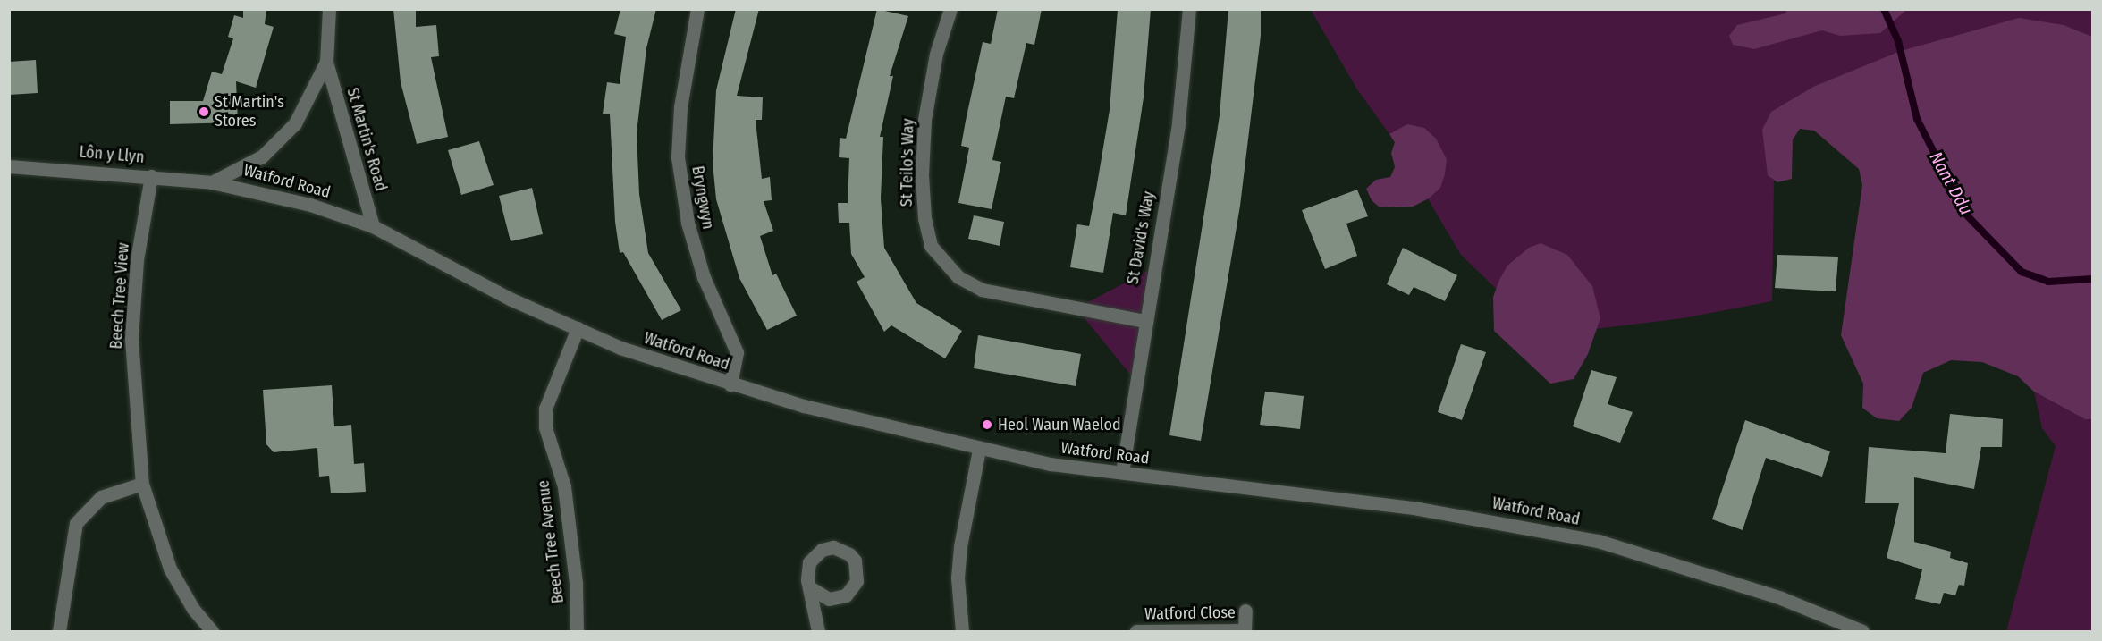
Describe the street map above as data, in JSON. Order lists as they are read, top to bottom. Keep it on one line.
{"streets":{"street":["St Martin's Road","Lôn y Llyn","St Teilo's Way","Watford Road","Bryngwyn","St David's Way","Beech Tree View","Beech Tree Avenue","Watford Close"]},"crossings":[["St Martin's Road","Lôn y Llyn"],["St Martin's Road","Watford Road"],["Lôn y Llyn","Watford Road"],["Lôn y Llyn","Beech Tree View"],["St Teilo's Way","St David's Way"],["Watford Road","Bryngwyn"],["Watford Road","St David's Way"],["Watford Road","Beech Tree Avenue"]],"water":["Nant Ddu"],"places":["St Martin's Stores","Heol Waun Waelod"]}
